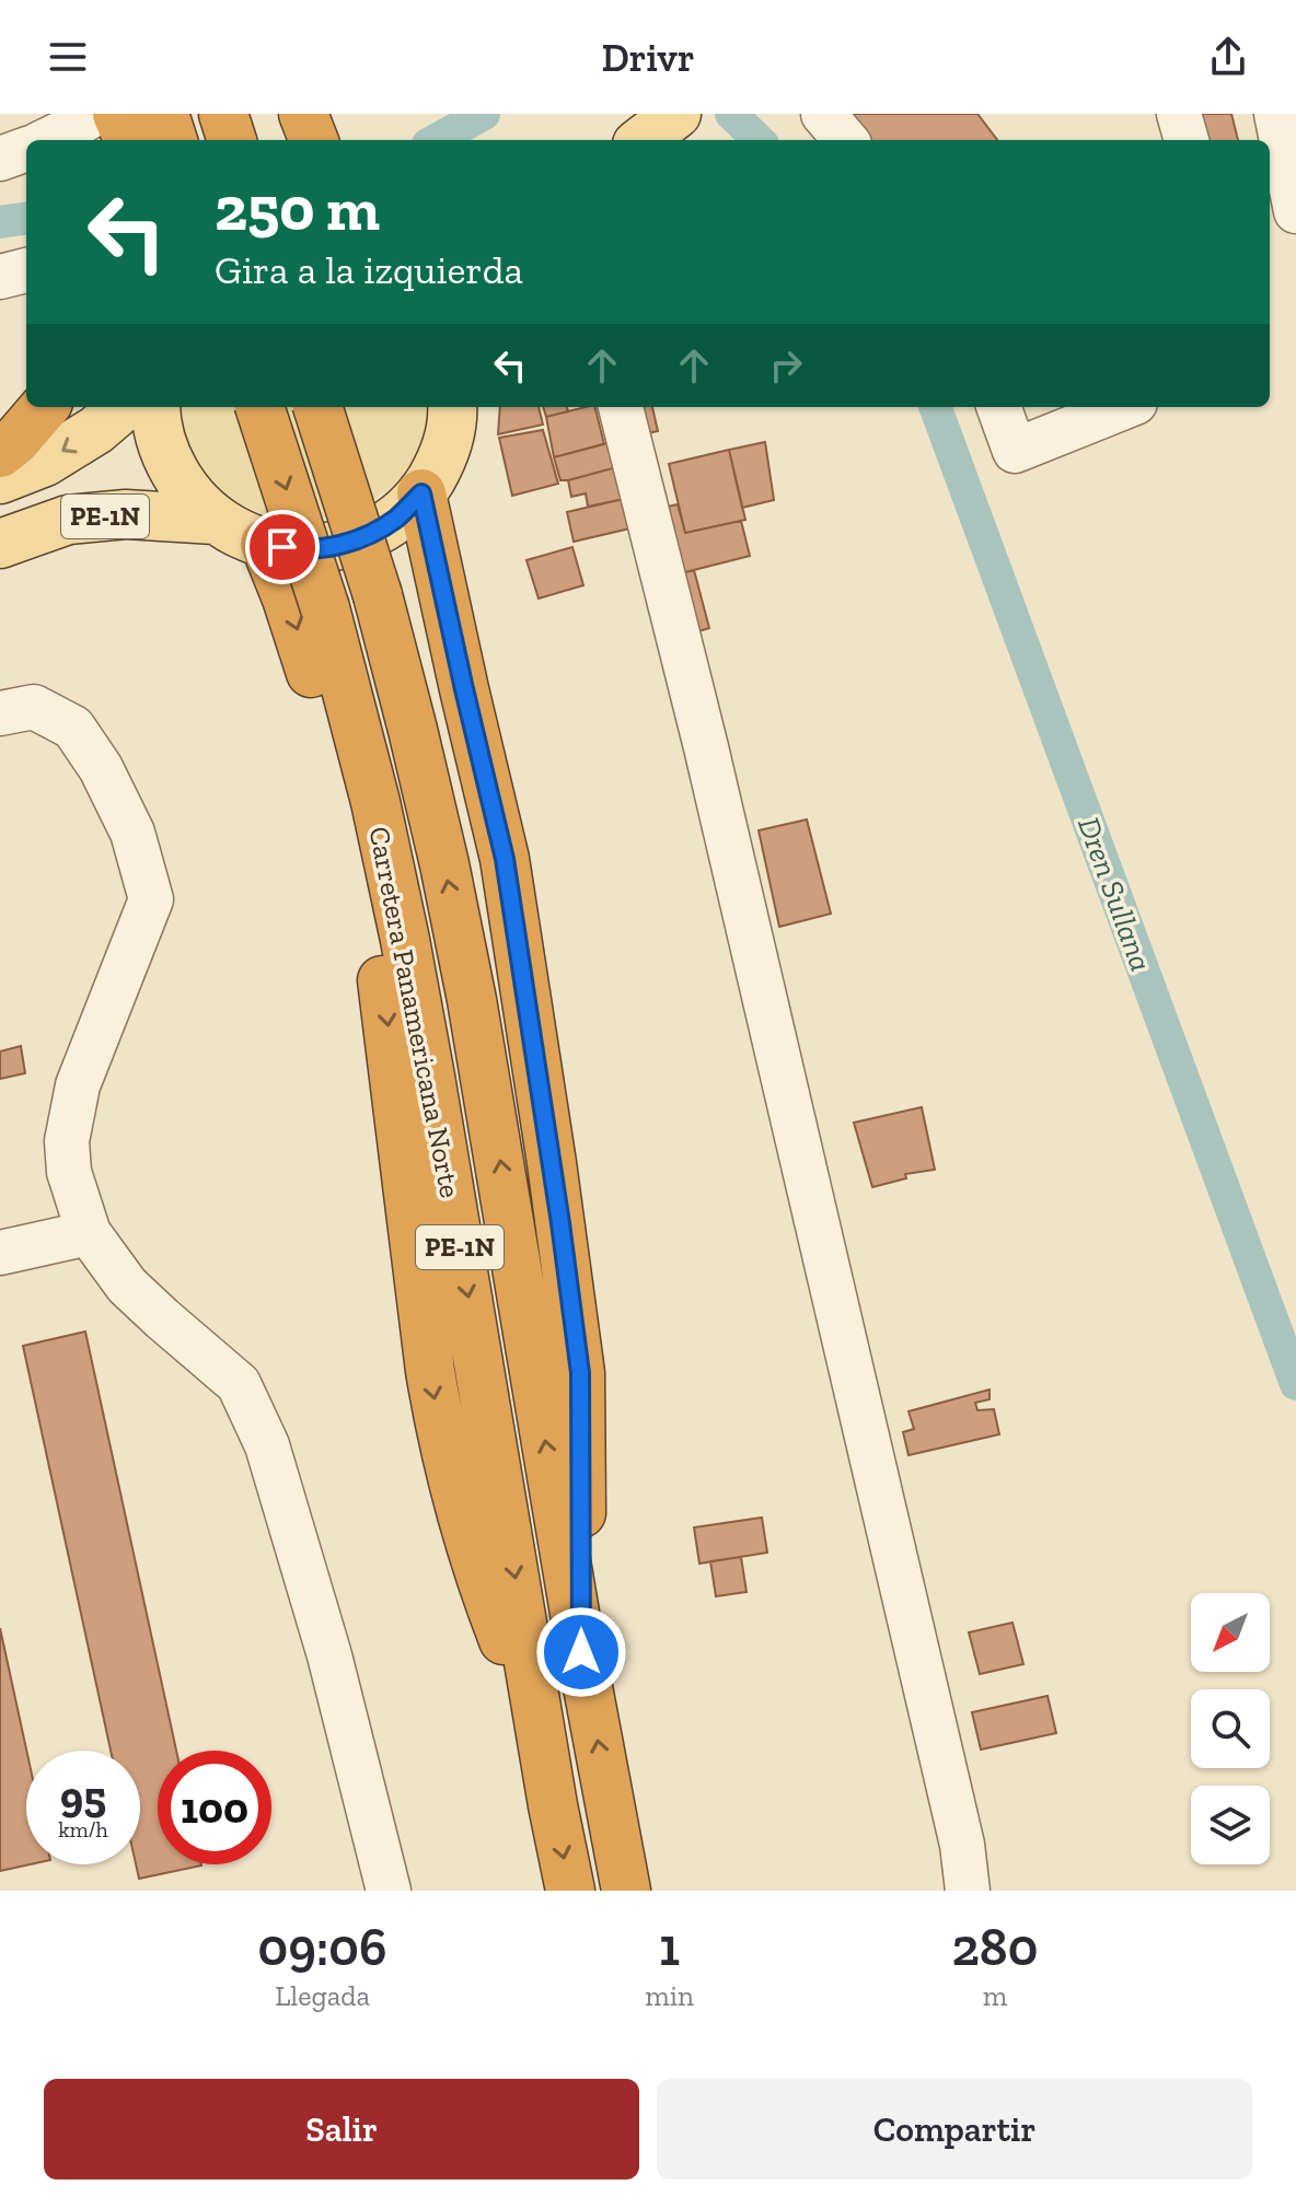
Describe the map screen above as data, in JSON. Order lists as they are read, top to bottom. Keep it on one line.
{"streets":{"highway":["PE-1N","Carretera Panamericana Norte"]},"water":["Dren Sullana"],"north":"bottom left","page":{"header":"Drivr","turn":["250 m","Gira a la izquierda"],"speed":"95 km/h","limit":"100","eta":["09:06","Llegada","1","min","280","m"],"buttons":["Salir","Compartir"]}}
